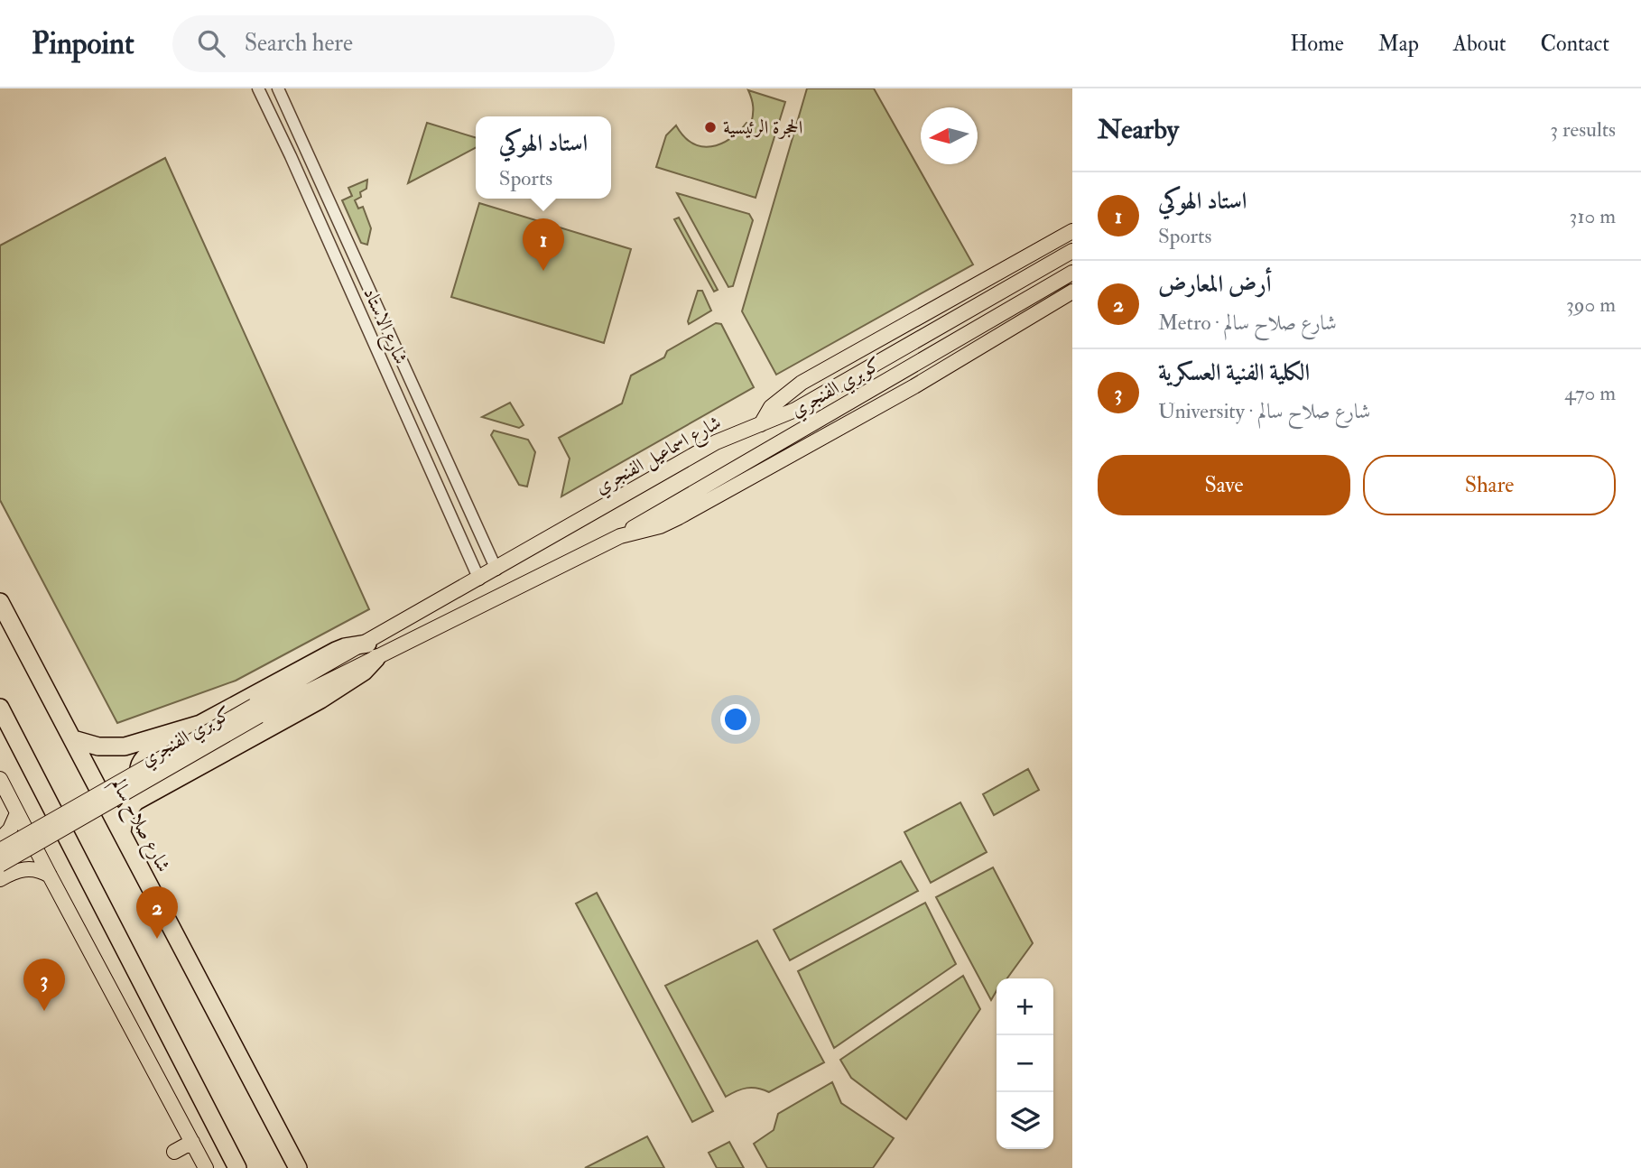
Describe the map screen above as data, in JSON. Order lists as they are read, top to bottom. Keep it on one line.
{"streets":{"highway":["شارع صلاح سالم"],"main road":["كوبري الفنجري","شارع اسماعيل الفنجري"],"street":["شارع الاستاد"]},"crossings":[["شارع الاستاد","شارع اسماعيل الفنجري"],["كوبري الفنجري","شارع اسماعيل الفنجري"]],"places":["الحجرة الرئيسية"],"north":"left","page":{"header":"Pinpoint","search":"Search here","nav":["Home","Map","About","Contact"],"heading":["Nearby","3 results"],"popup":["استاد الهوكي","Sports"],"list":[{"mark":"1","name":"استاد الهوكي","note":"Sports","value":"310 m"},{"mark":"2","name":"أرض المعارض","note":"Metro · شارع صلاح سالم","value":"390 m"},{"mark":"3","name":"الكلية الفنية العسكرية","note":"University · شارع صلاح سالم","value":"470 m"}],"pins":["1","2","3"],"buttons":["Save","Share"],"map_buttons":["+","−"]}}
